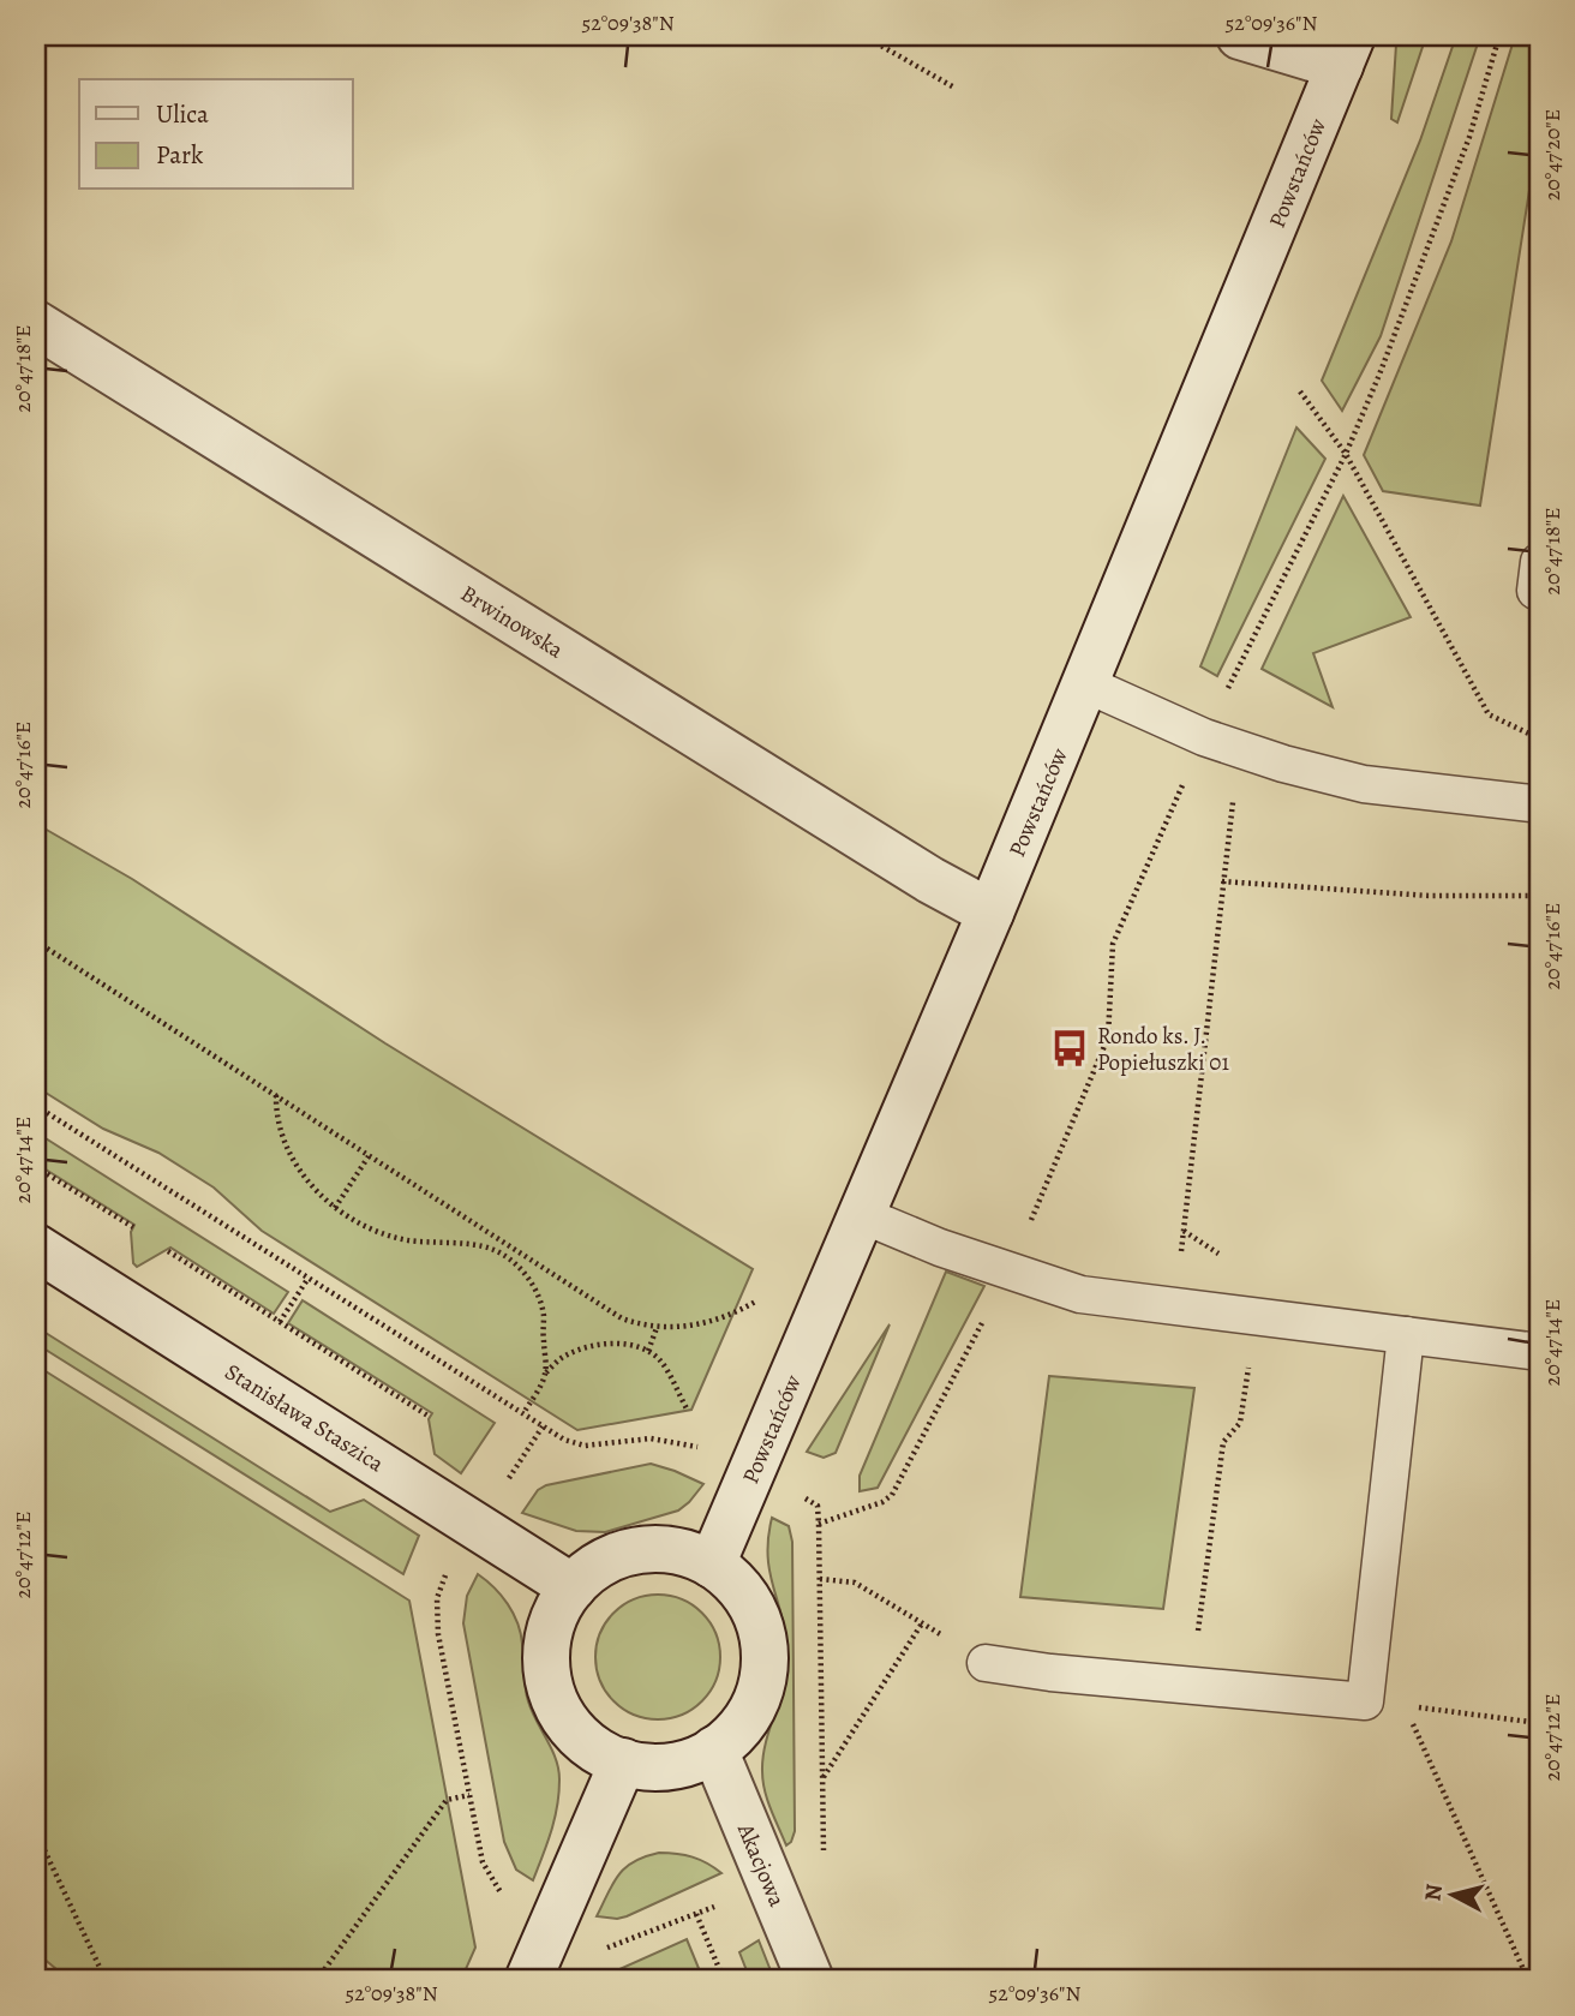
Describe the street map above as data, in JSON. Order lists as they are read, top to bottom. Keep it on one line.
{"streets":{"street":["Powstańców","Brwinowska","Stanisława Staszica","Akacjowa"]},"crossings":[["Powstańców","Brwinowska"],["Powstańców","Stanisława Staszica"],["Powstańców","Akacjowa"],["Stanisława Staszica","Akacjowa"]],"places":{"bus stop":["Rondo ks. J. Popiełuszki 01"]},"legend":["Ulica","Park"],"north":"left","coordinates":["52°09'38\"N","52°09'36\"N","20°47'20\"E","20°47'18\"E","20°47'16\"E","20°47'14\"E","20°47'12\"E"]}
